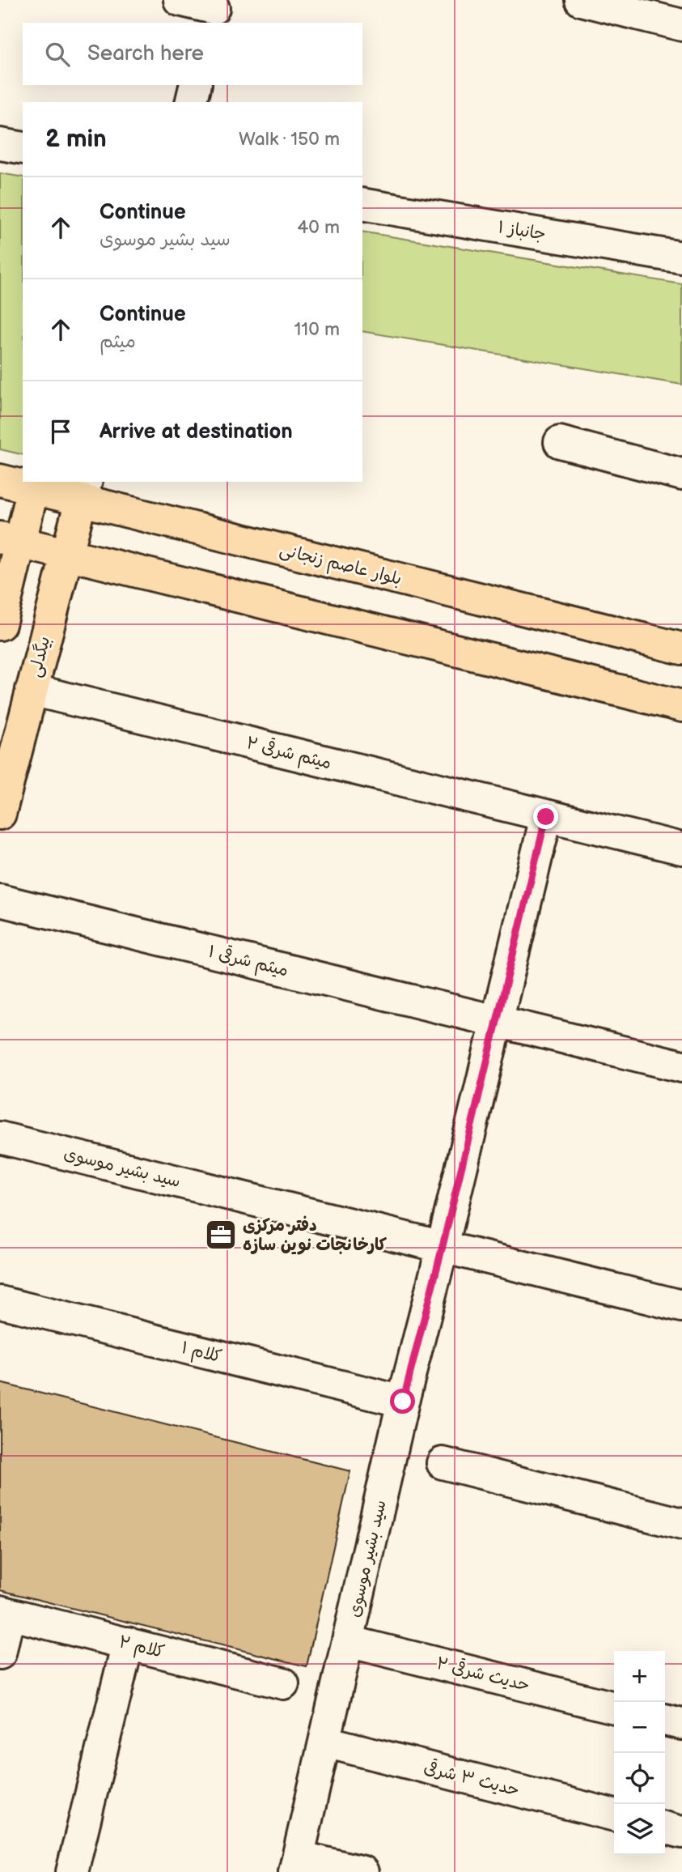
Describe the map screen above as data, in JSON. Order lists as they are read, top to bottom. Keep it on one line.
{"streets":{"main road":["بلوار عاصم زنجانی","بیگدلی"],"street":["جانباز ۱","میثم شرقی ۲","میثم شرقی ۱","سید بشیر موسوی","کلام ۱","کلام ۲","حدیث شرقی ۲","حدیث ۳ شرقی"]},"crossings":[["بلوار عاصم زنجانی","بیگدلی"],["بیگدلی","میثم شرقی ۲"],["سید بشیر موسوی","کلام ۱"],["سید بشیر موسوی","حدیث شرقی ۲"],["سید بشیر موسوی","حدیث ۳ شرقی"]],"places":{"office":["دفتر مرکزی کارخانجات نوین سازه"]},"page":{"search":"Search here","heading":["2 min","Walk · 150 m"],"list":[["Continue","سید بشیر موسوی","40 m"],["Continue","میثم","110 m"],"Arrive at destination"],"map_buttons":["+","−"]}}
